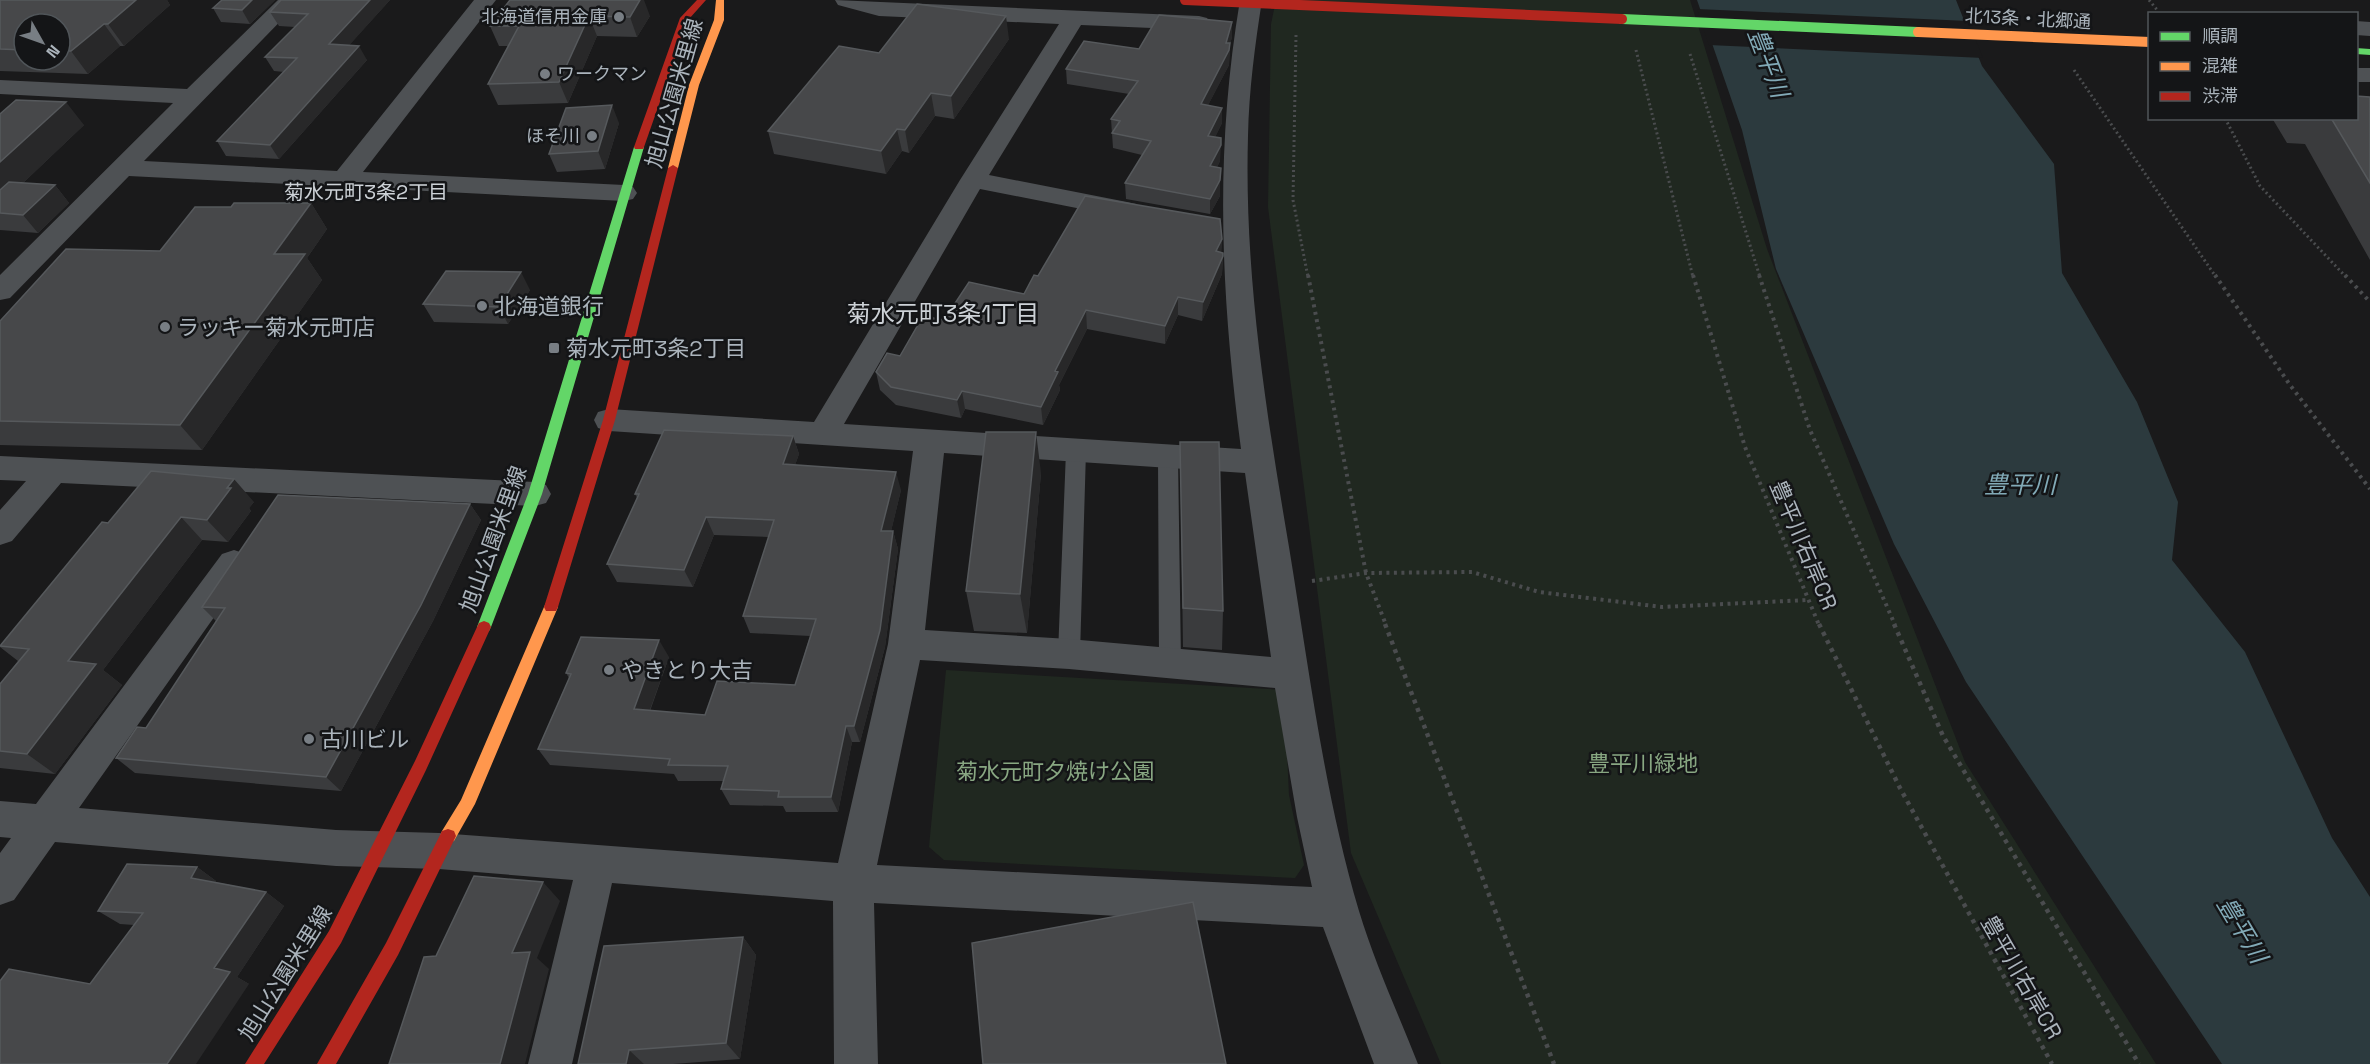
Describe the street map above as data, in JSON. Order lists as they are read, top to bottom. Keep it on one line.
{"streets":{"main road":["北13条・北郷通","旭山公園米里線"],"path":["豊平川右岸CR"]},"districts":["菊水元町3条2丁目","菊水元町3条1丁目"],"water":["豊平川"],"parks":["豊平川緑地","菊水元町夕焼け公園"],"places":{"other":["北海道信用金庫","ワークマン","ほそ川","北海道銀行","ラッキー菊水元町店","やきとり大吉","古川ビル"],"transit":["菊水元町3条2丁目"]},"legend":["順調","混雑","渋滞"],"north":"bottom right"}
